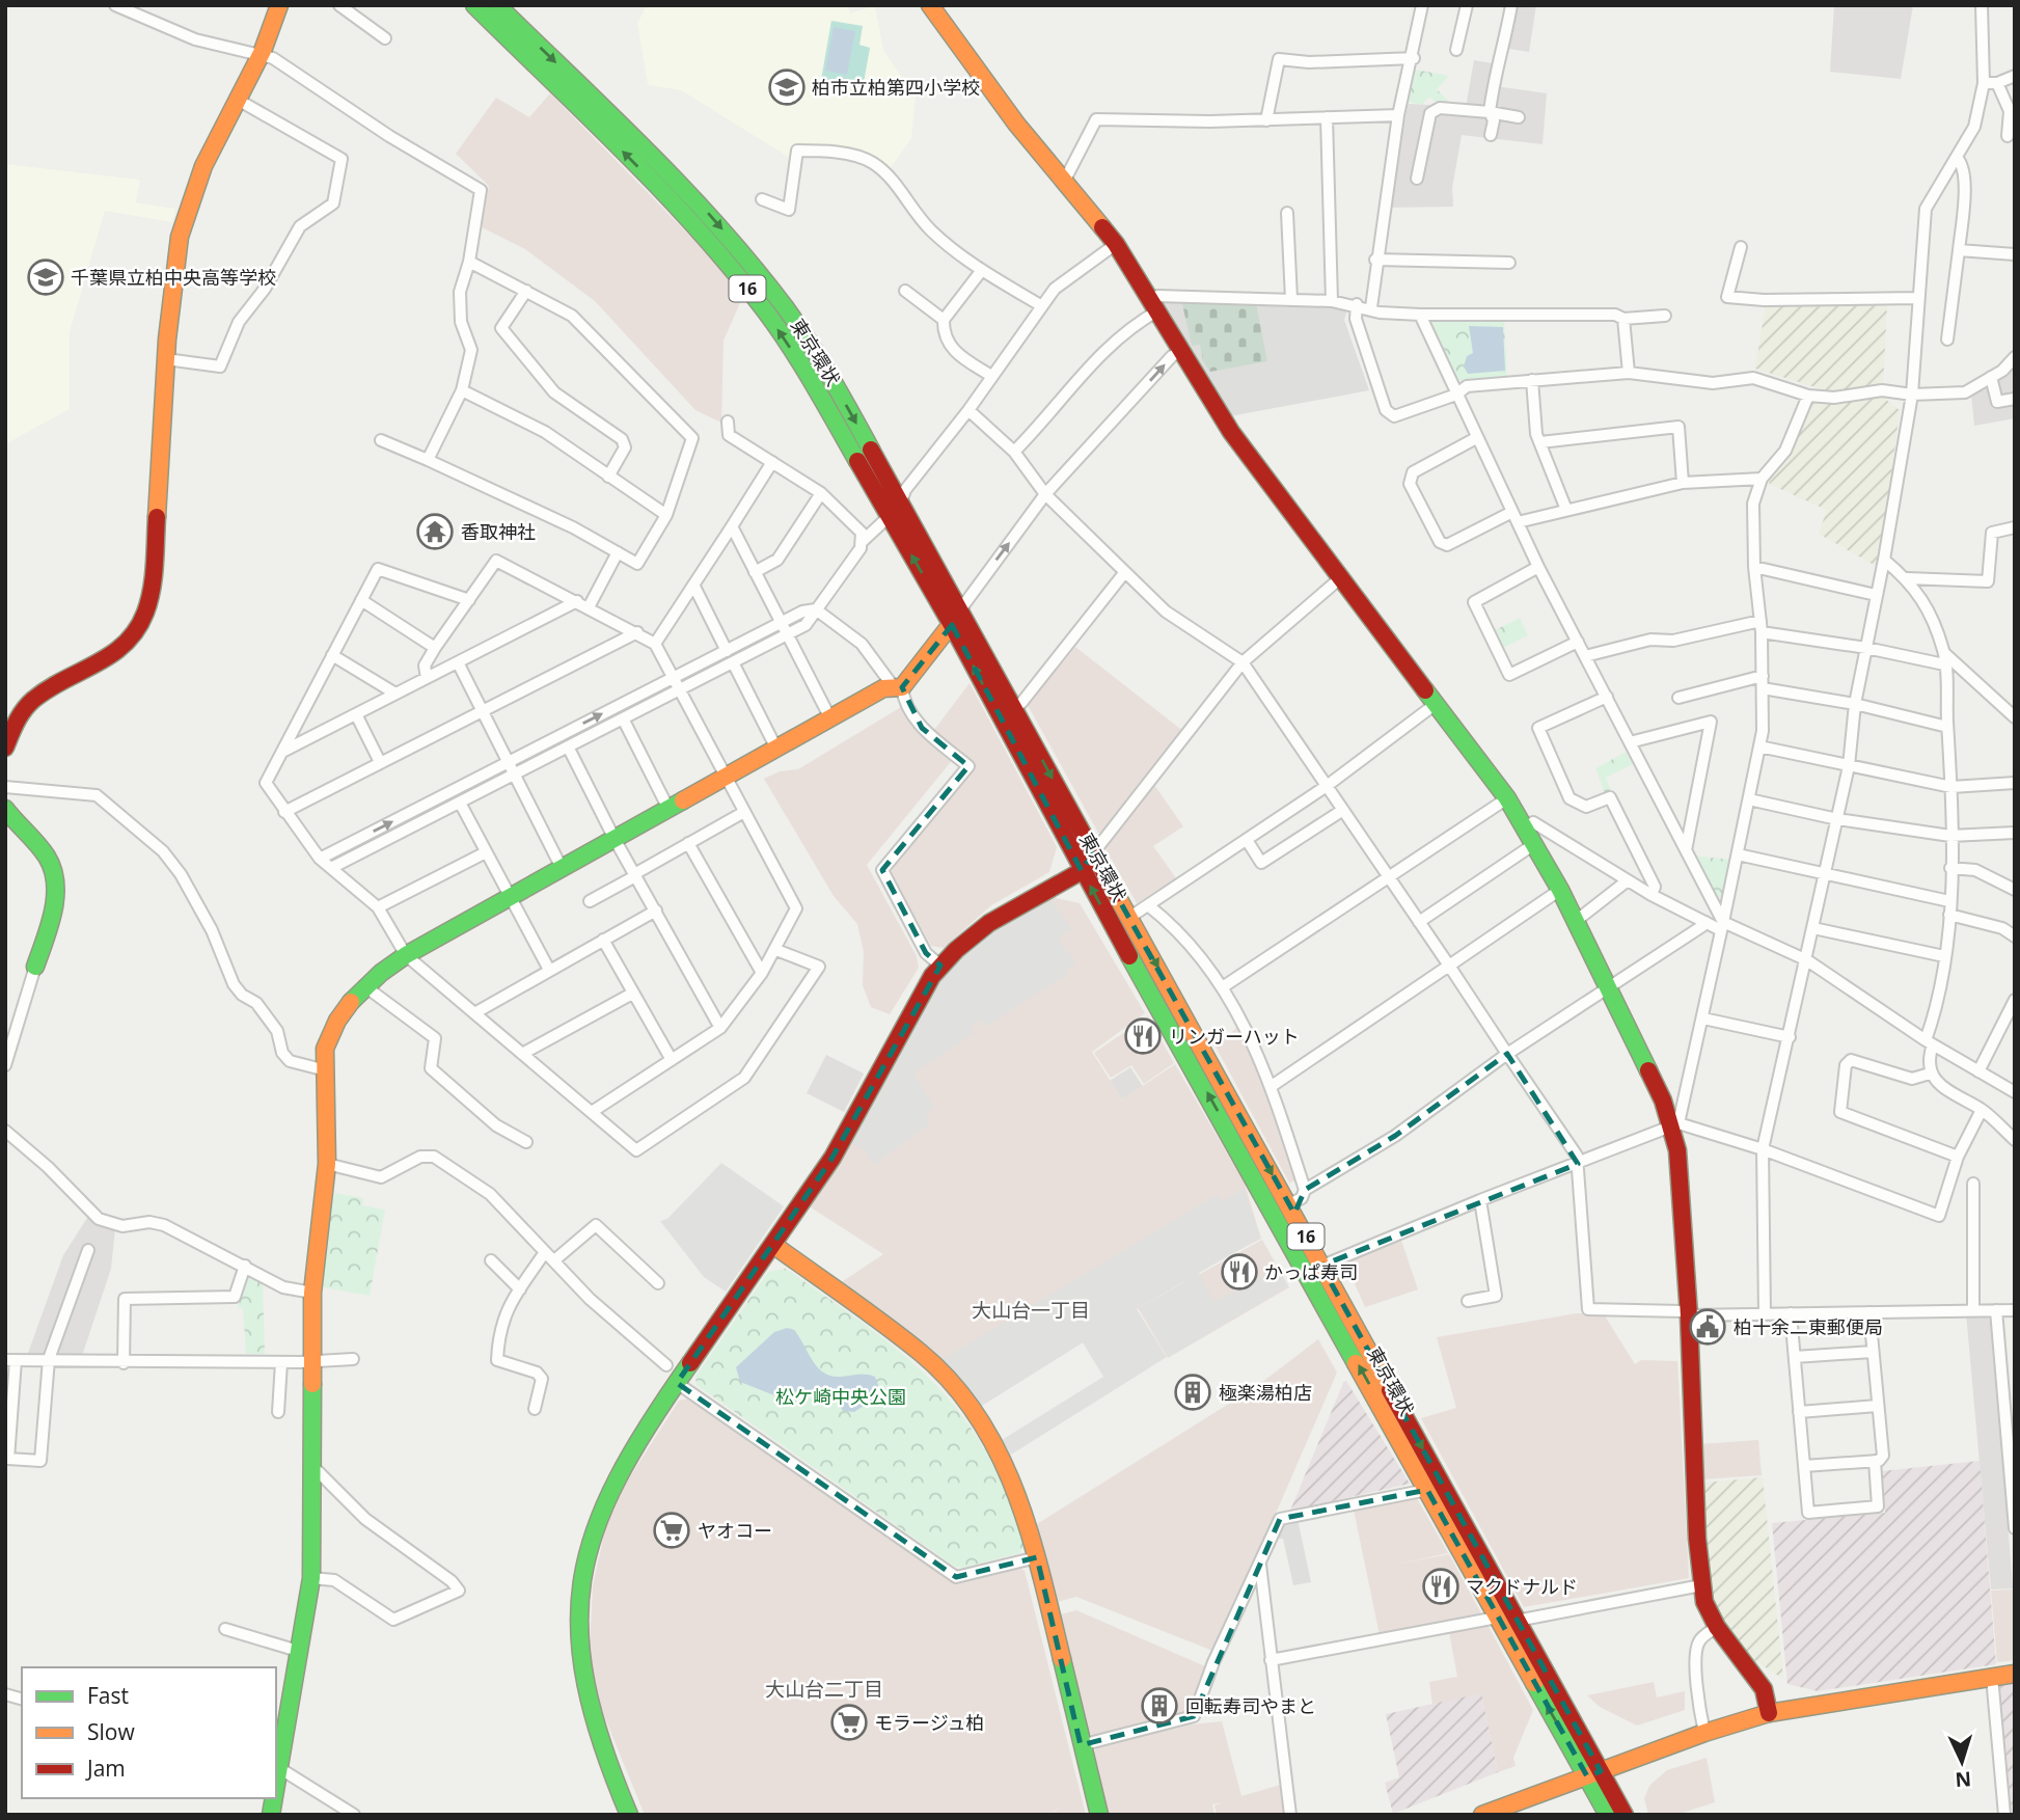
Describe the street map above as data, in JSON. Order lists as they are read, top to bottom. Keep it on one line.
{"streets":{"main road":["16","東京環状"]},"districts":["大山台一丁目","大山台二丁目"],"parks":["松ケ崎中央公園"],"places":{"school or university":["柏市立柏第四小学校","千葉県立柏中央高等学校"],"temple":["香取神社"],"restaurant":["リンガーハット","かっぱ寿司","マクドナルド"],"public building":["柏十余二東郵便局"],"building":["極楽湯柏店","回転寿司やまと"],"supermarket":["ヤオコー","モラージュ柏"]},"legend":["Fast","Slow","Jam"],"north":"bottom"}
